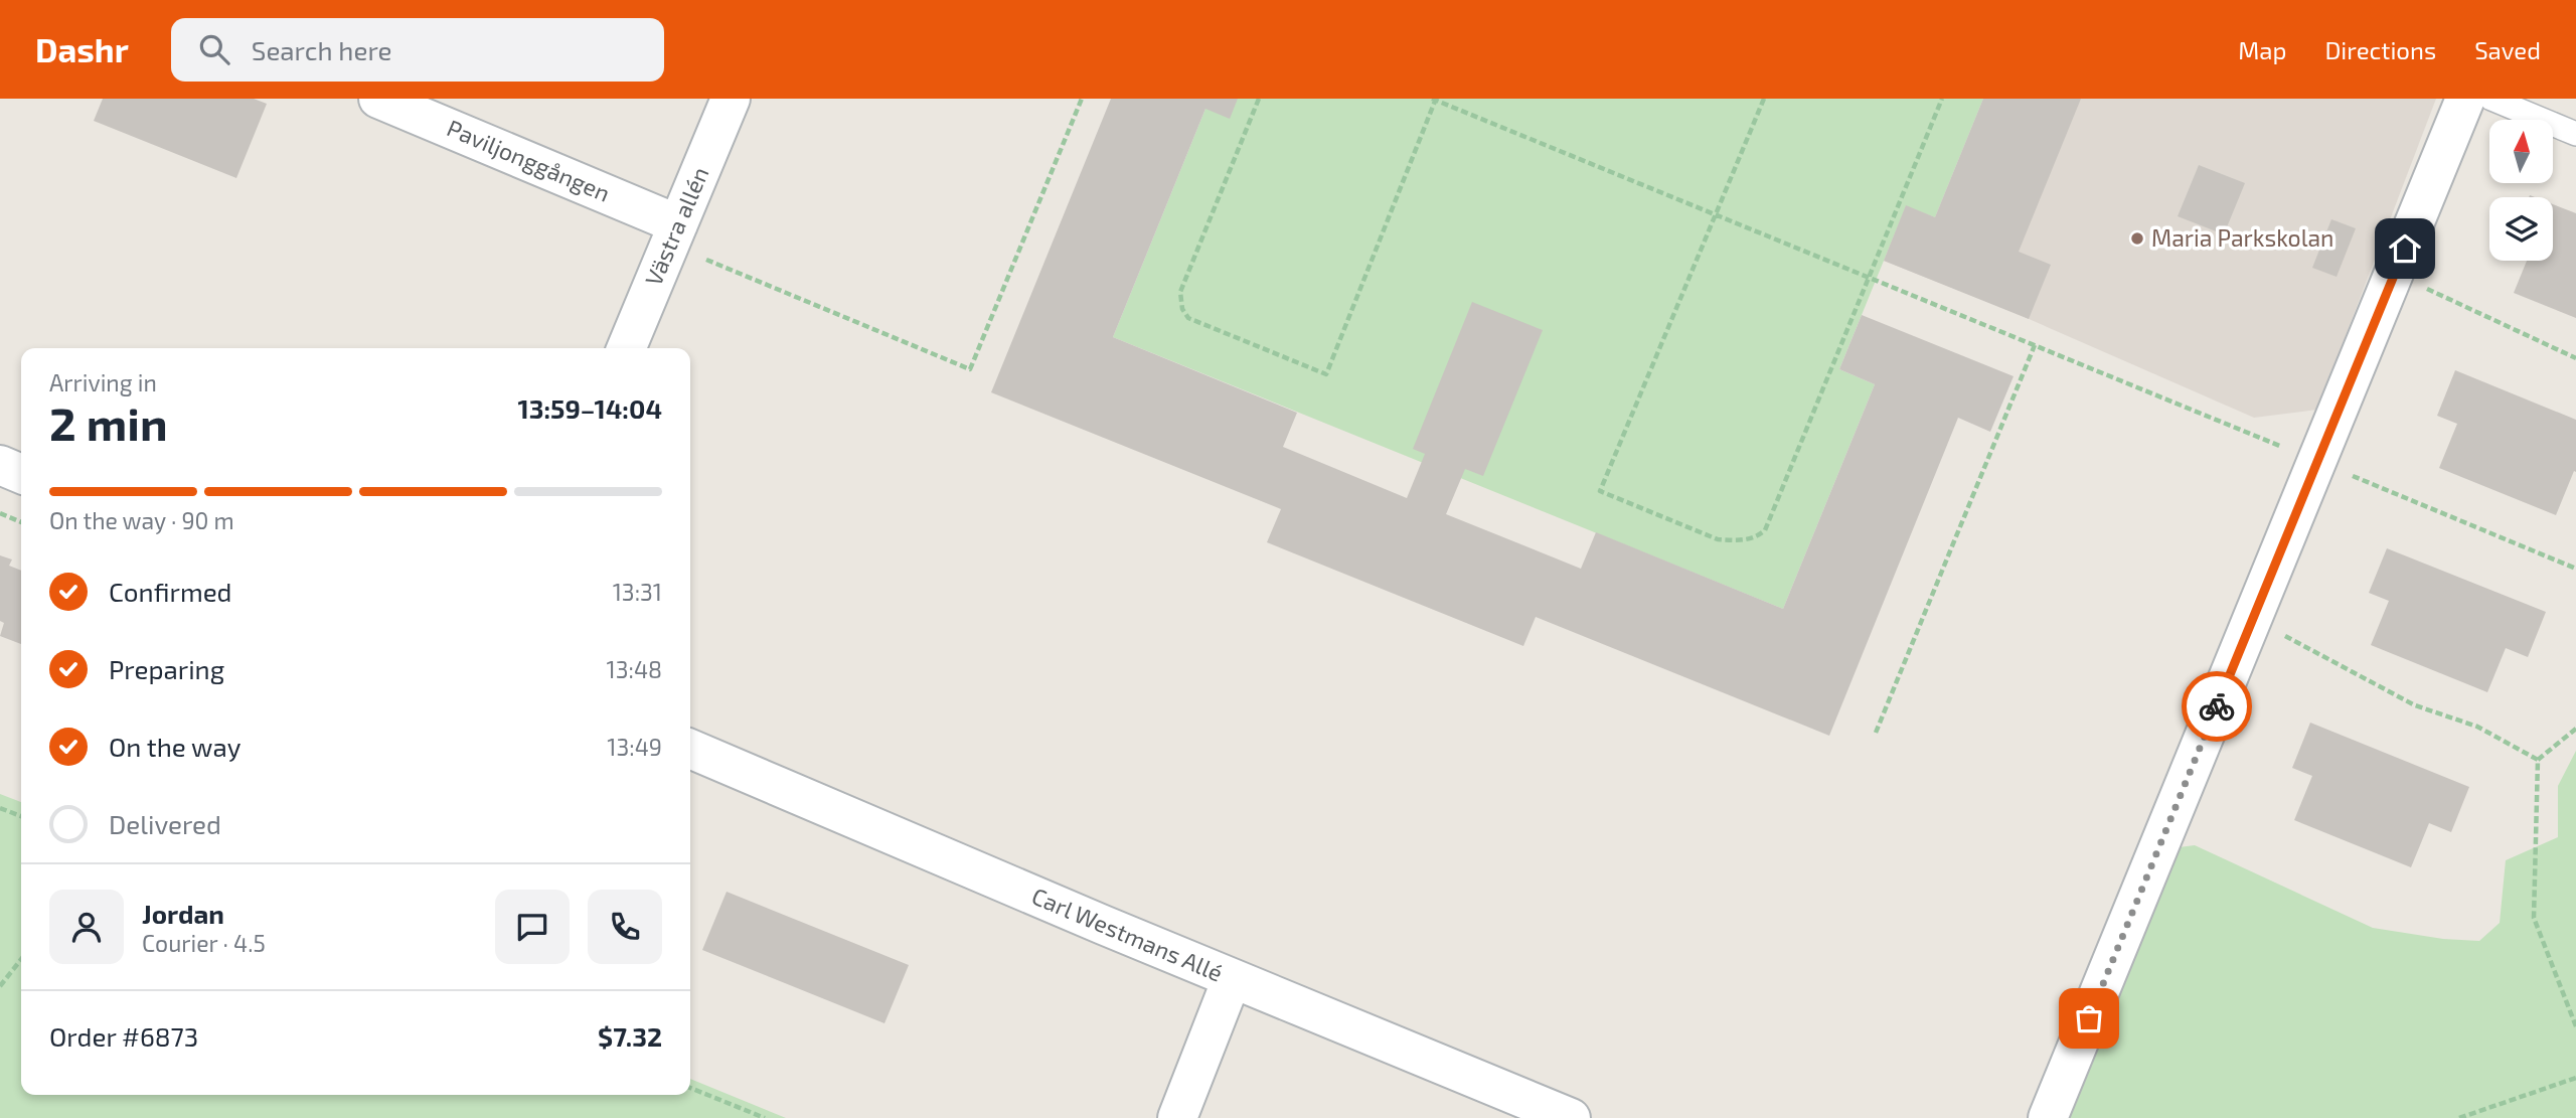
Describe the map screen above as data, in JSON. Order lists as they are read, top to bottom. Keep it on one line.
{"streets":{"street":["Paviljonggången","Västra allén","Carl Westmans Allé"]},"crossings":[["Paviljonggången","Västra allén"]],"places":["Maria Parkskolan"],"north":"top","page":{"header":"Dashr","search":"Search here","nav":["Map","Directions","Saved"],"heading":["2 min","Arriving in","13:59–14:04"],"panel":["Jordan","Courier · 4.5","Order #6873","$7.32"],"bar":"On the way · 90 m","list":[["Confirmed","13:31"],["Preparing","13:48"],["On the way","13:49"],"Delivered"]}}
